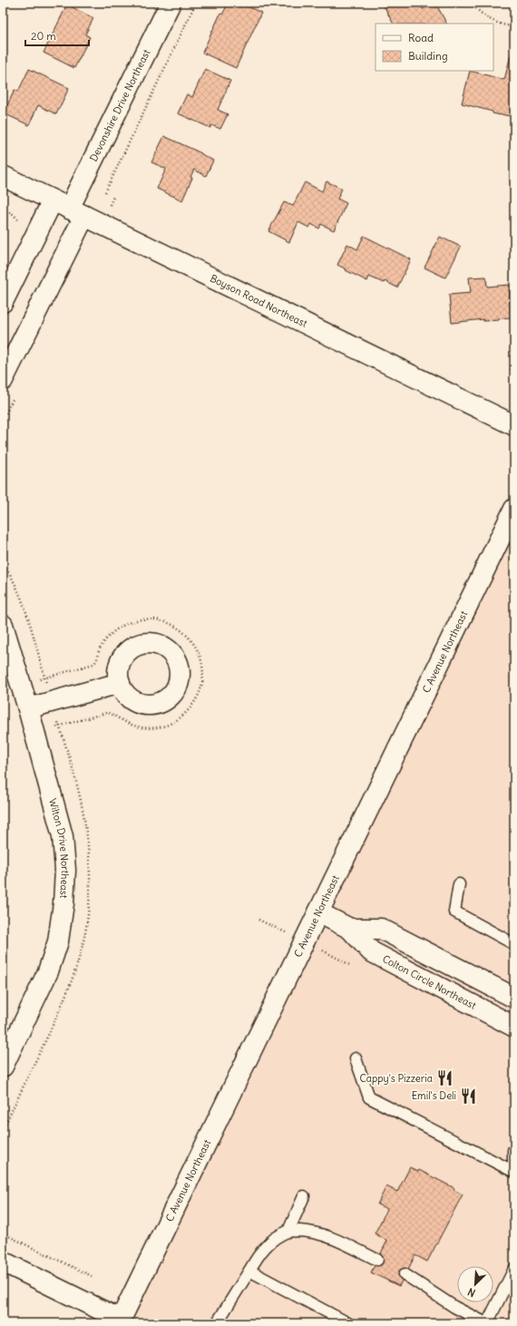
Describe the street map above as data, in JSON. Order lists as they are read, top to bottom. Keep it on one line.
{"streets":{"street":["Devonshire Drive Northeast","Boyson Road Northeast","C Avenue Northeast","Wilton Drive Northeast","Colton Circle Northeast"]},"crossings":[["Devonshire Drive Northeast","Boyson Road Northeast"],["C Avenue Northeast","Colton Circle Northeast"]],"places":{"restaurant":["Cappy's Pizzeria","Emil's Deli"]},"legend":["Road","Building"],"scale_bar":"20 m","north":"bottom left"}
